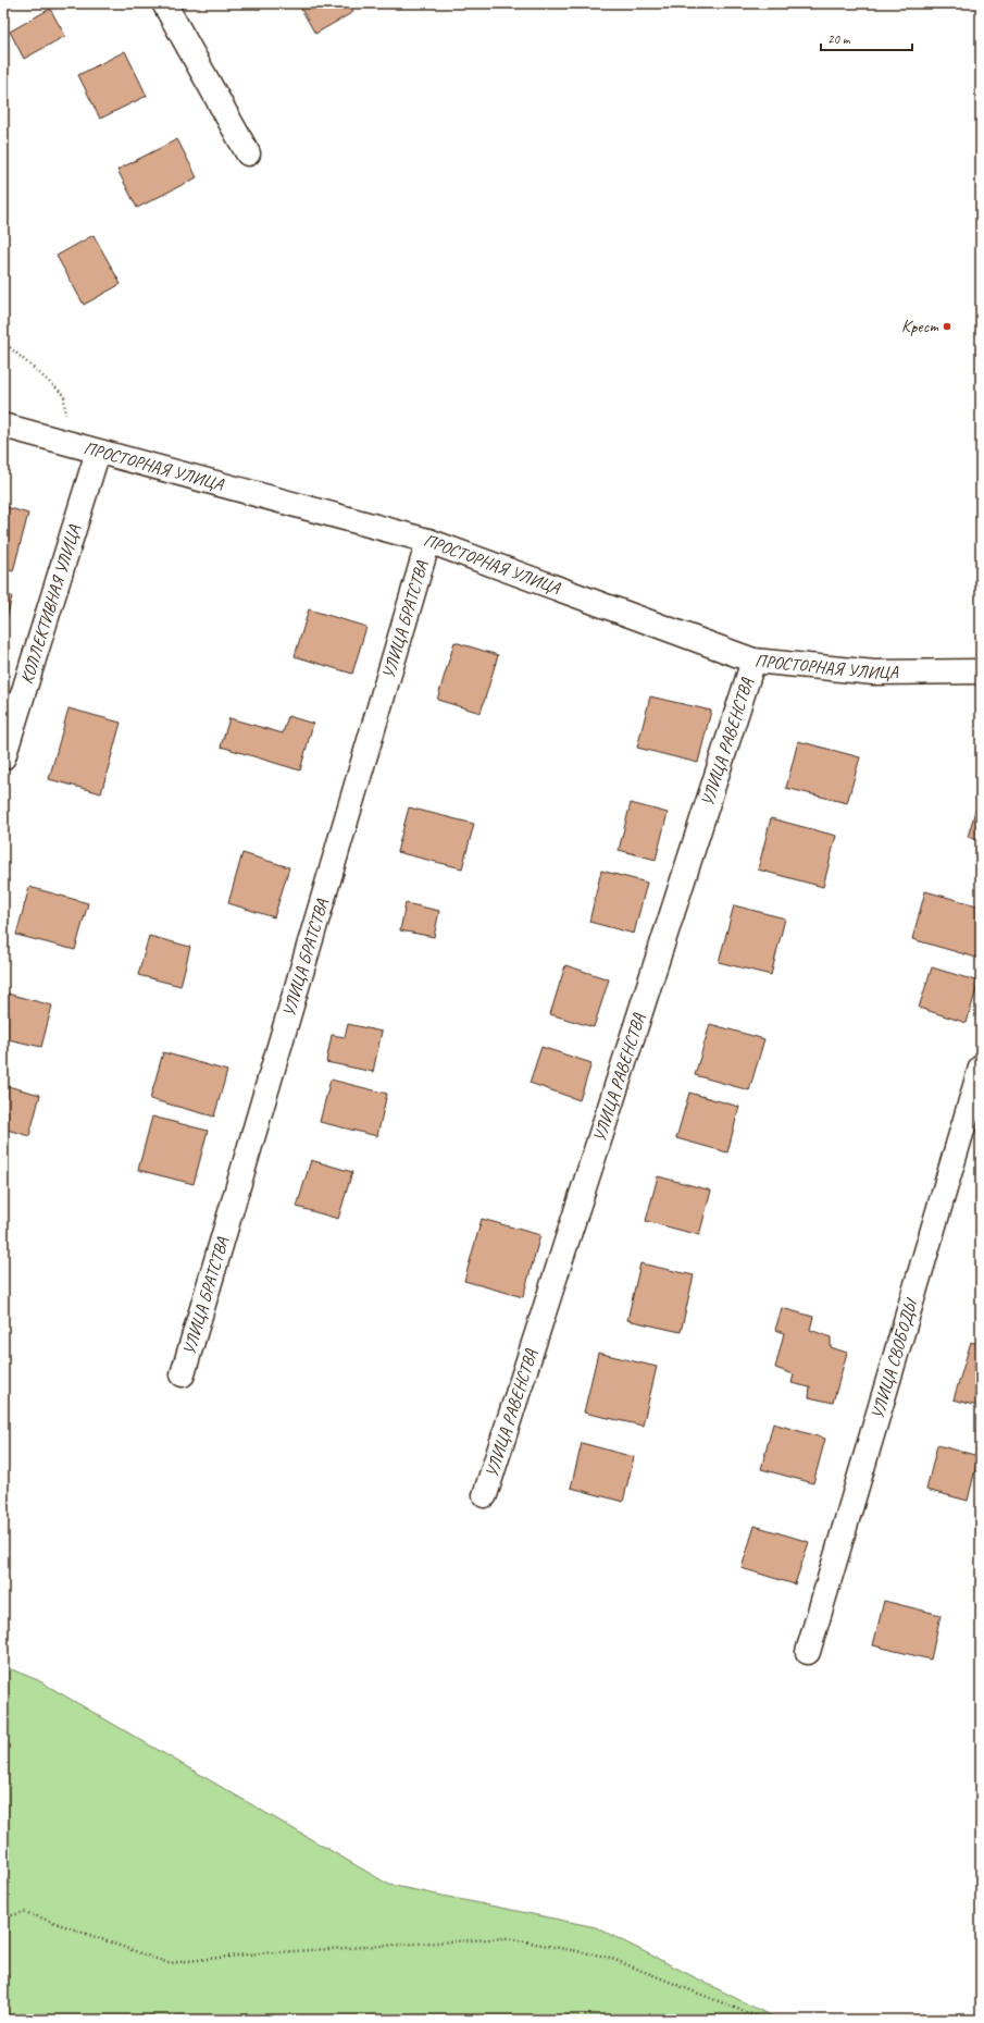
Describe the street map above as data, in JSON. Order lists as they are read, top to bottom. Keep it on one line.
{"streets":{"street":["ПРОСТОРНАЯ УЛИЦА","КОЛЛЕКТИВНАЯ УЛИЦА","УЛИЦА БРАТСТВА","УЛИЦА РАВЕНСТВА","УЛИЦА СВОБОДЫ"]},"crossings":[["ПРОСТОРНАЯ УЛИЦА","КОЛЛЕКТИВНАЯ УЛИЦА"],["ПРОСТОРНАЯ УЛИЦА","УЛИЦА БРАТСТВА"],["ПРОСТОРНАЯ УЛИЦА","УЛИЦА РАВЕНСТВА"]],"places":["Крест"],"scale_bar":"20 m"}
